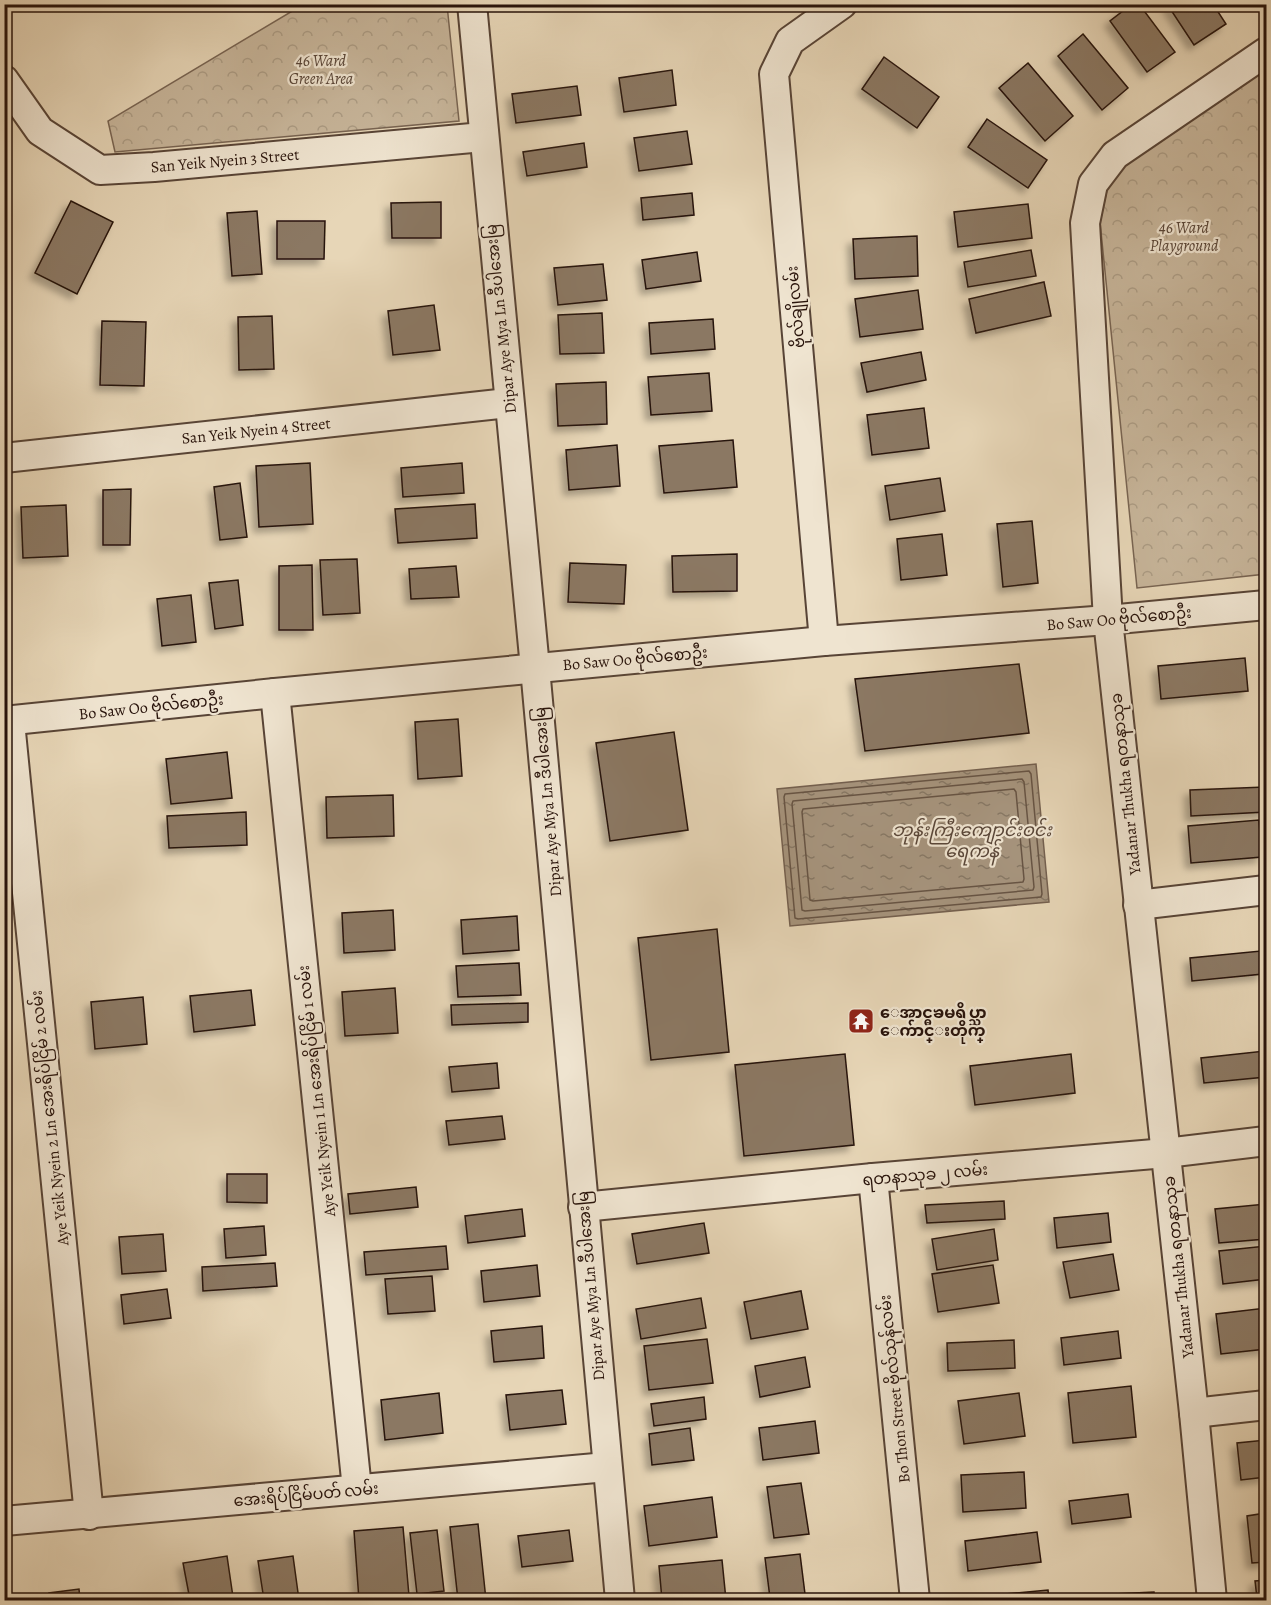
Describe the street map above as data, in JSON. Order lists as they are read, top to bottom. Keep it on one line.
{"streets":{"street":["San Yeik Nyein 3 Street","ဗိုလ်ချိုလမ်း","Dipar Aye Mya Ln ဒီပါအေးမြ","San Yeik Nyein 4 Street","Bo Saw Oo ဗိုလ်စောဦး","Yadanar Thukha ရတနာသုခ","Aye Yeik Nyein 1 Ln အေးရိပ်ငြိမ် 1 လမ်း","Aye Yeik Nyein 2 Ln အေးရိပ်ငြိမ် 2 လမ်း","ရတနာသုခ ၂ လမ်း","Bo Thon Street ဗိုလ်သုန်လမ်း","အေးရိပ်ငြိမ်ပတ် လမ်း"]},"crossings":[["San Yeik Nyein 3 Street","Dipar Aye Mya Ln ဒီပါအေးမြ"],["ဗိုလ်ချိုလမ်း","Bo Saw Oo ဗိုလ်စောဦး"],["Dipar Aye Mya Ln ဒီပါအေးမြ","San Yeik Nyein 4 Street"],["Dipar Aye Mya Ln ဒီပါအေးမြ","Bo Saw Oo ဗိုလ်စောဦး"],["Dipar Aye Mya Ln ဒီပါအေးမြ","ရတနာသုခ ၂ လမ်း"],["Dipar Aye Mya Ln ဒီပါအေးမြ","အေးရိပ်ငြိမ်ပတ် လမ်း"],["Bo Saw Oo ဗိုလ်စောဦး","Yadanar Thukha ရတနာသုခ"],["Bo Saw Oo ဗိုလ်စောဦး","Aye Yeik Nyein 1 Ln အေးရိပ်ငြိမ် 1 လမ်း"],["Bo Saw Oo ဗိုလ်စောဦး","Aye Yeik Nyein 2 Ln အေးရိပ်ငြိမ် 2 လမ်း"],["Yadanar Thukha ရတနာသုခ","ရတနာသုခ ၂ လမ်း"],["Aye Yeik Nyein 1 Ln အေးရိပ်ငြိမ် 1 လမ်း","အေးရိပ်ငြိမ်ပတ် လမ်း"],["Aye Yeik Nyein 2 Ln အေးရိပ်ငြိမ် 2 လမ်း","အေးရိပ်ငြိမ်ပတ် လမ်း"],["ရတနာသုခ ၂ လမ်း","Bo Thon Street ဗိုလ်သုန်လမ်း"]],"water":["ဘုန်းကြီးကျောင်းဝင်း ရေကန်"],"parks":["46 Ward Green Area","46 Ward Playground"],"places":{"temple":["ေအာင္ဓၶမရိပ္သာ ေက်ာင္းတိုက္"]}}
